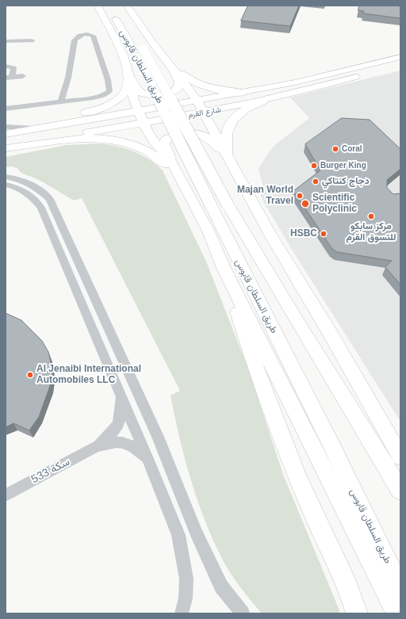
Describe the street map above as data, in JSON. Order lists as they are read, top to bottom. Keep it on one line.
{"streets":{"highway":["طريق السلطان قابوس","شارع القرم"],"street":["سكة 533"]},"places":["Coral","Burger King","دجاج كنتاكي","Majan World Travel","Scientific Polyclinic","مركز سابكو للتسوق القرم","HSBC","Al Jenaibi International Automobiles LLC"]}
